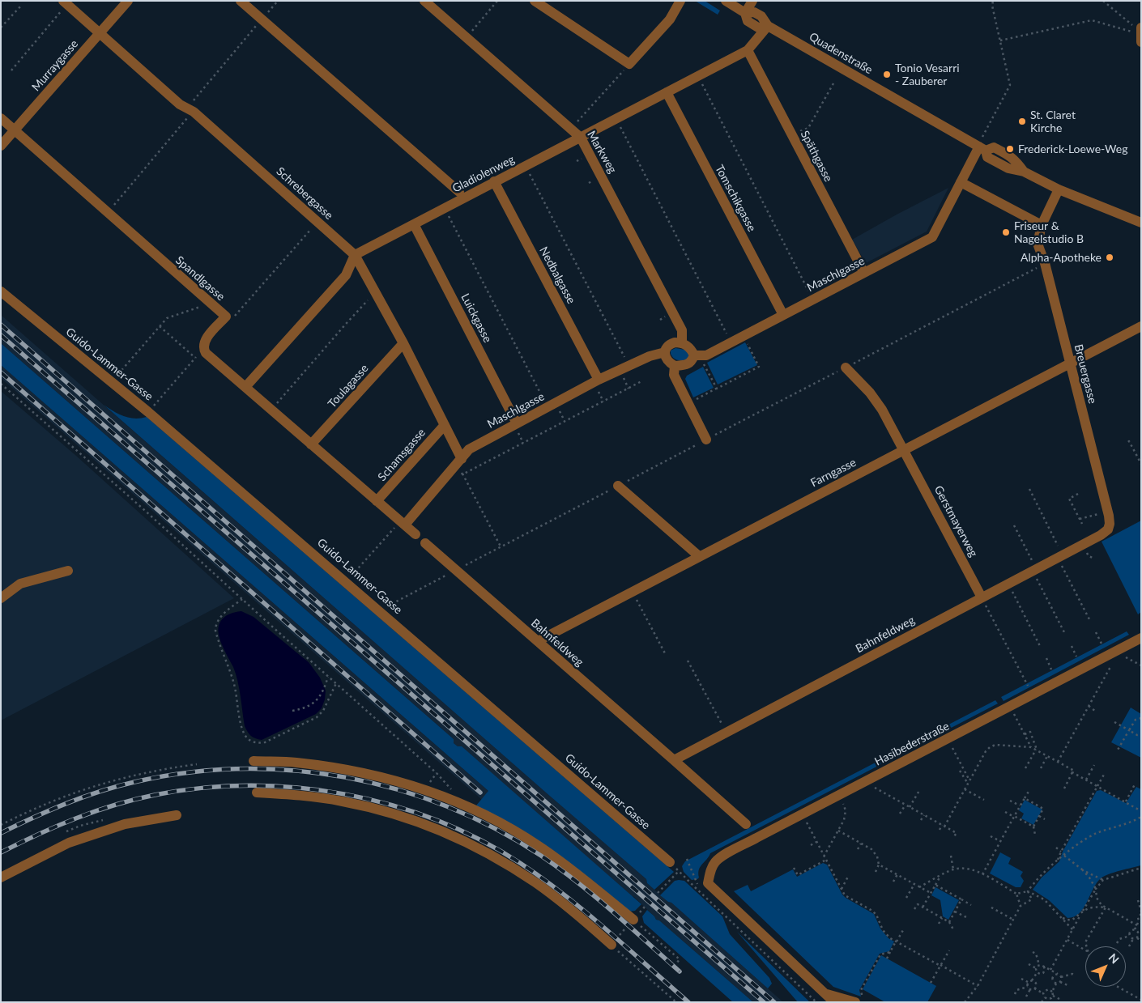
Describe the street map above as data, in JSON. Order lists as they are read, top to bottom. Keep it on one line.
{"streets":{"street":["Quadenstraße","Murraygasse","Markweg","Späthgasse","Gladiolenweg","Schrebergasse","Tomschikgasse","Maschlgasse","Nedbalgasse","Spandlgasse","Luickgasse","Guido-Lammer-Gasse","Breuergasse","Toulagasse","Schamsgasse","Farngasse","Gerstmayerweg","Bahnfeldweg","Hasibederstraße"]},"crossings":[["Quadenstraße","Gladiolenweg"],["Quadenstraße","Maschlgasse"],["Murraygasse","Schrebergasse"],["Murraygasse","Spandlgasse"],["Markweg","Gladiolenweg"],["Markweg","Maschlgasse"],["Späthgasse","Gladiolenweg"],["Späthgasse","Maschlgasse"],["Gladiolenweg","Schrebergasse"],["Gladiolenweg","Tomschikgasse"],["Gladiolenweg","Nedbalgasse"],["Gladiolenweg","Luickgasse"],["Schrebergasse","Maschlgasse"],["Schrebergasse","Toulagasse"],["Schrebergasse","Schamsgasse"],["Tomschikgasse","Maschlgasse"],["Maschlgasse","Nedbalgasse"],["Maschlgasse","Luickgasse"],["Breuergasse","Farngasse"],["Breuergasse","Bahnfeldweg"],["Farngasse","Gerstmayerweg"],["Farngasse","Bahnfeldweg"],["Gerstmayerweg","Bahnfeldweg"]],"places":["Tonio Vesarri - Zauberer","St. Claret Kirche","Frederick-Loewe-Weg","Friseur & Nagelstudio B","Alpha-Apotheke"],"north":"top right"}
